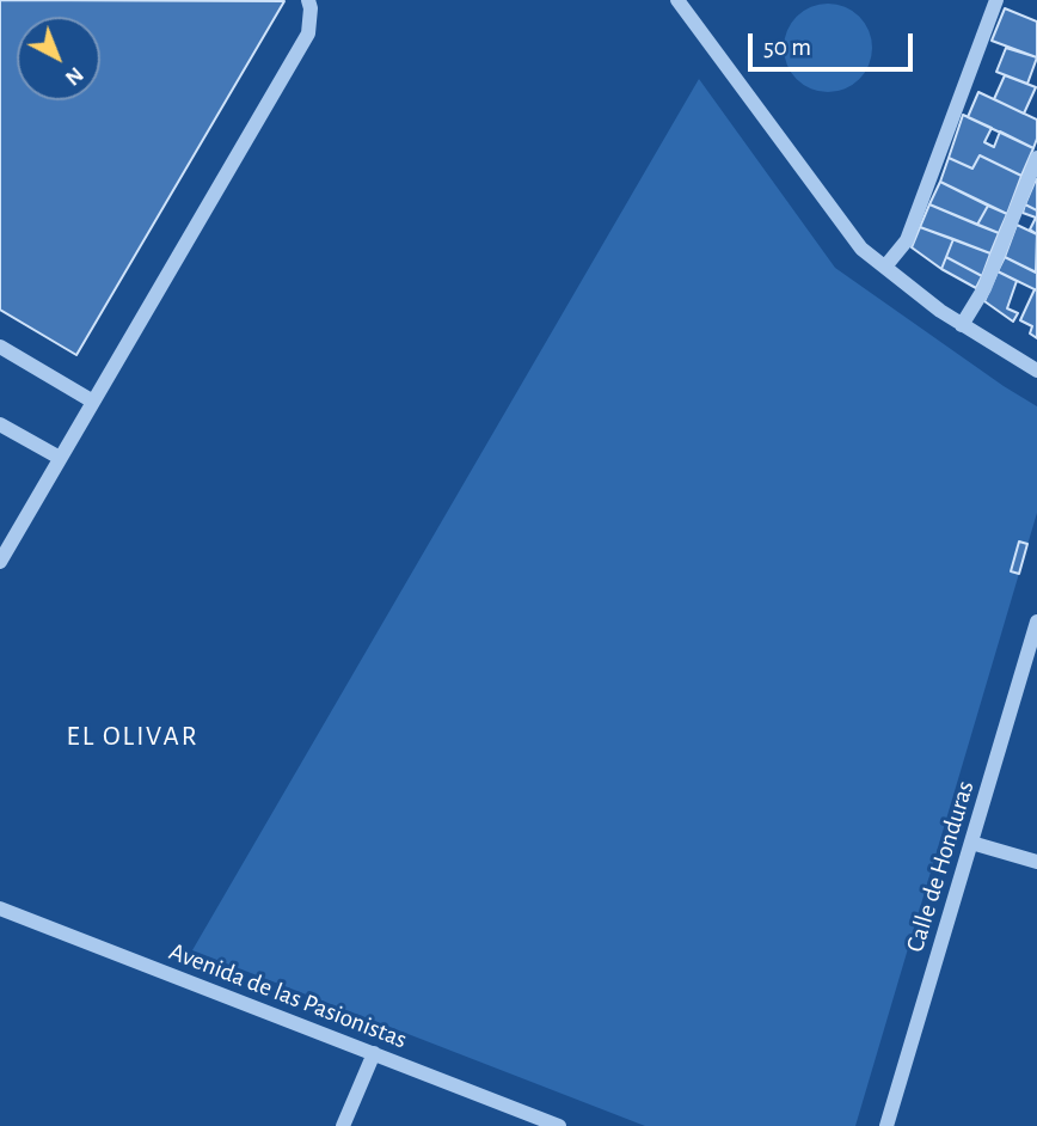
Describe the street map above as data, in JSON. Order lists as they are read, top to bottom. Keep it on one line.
{"streets":{"street":["Calle de Honduras","Avenida de las Pasionistas"]},"districts":["EL OLIVAR"],"scale_bar":"50 m","north":"bottom right"}
